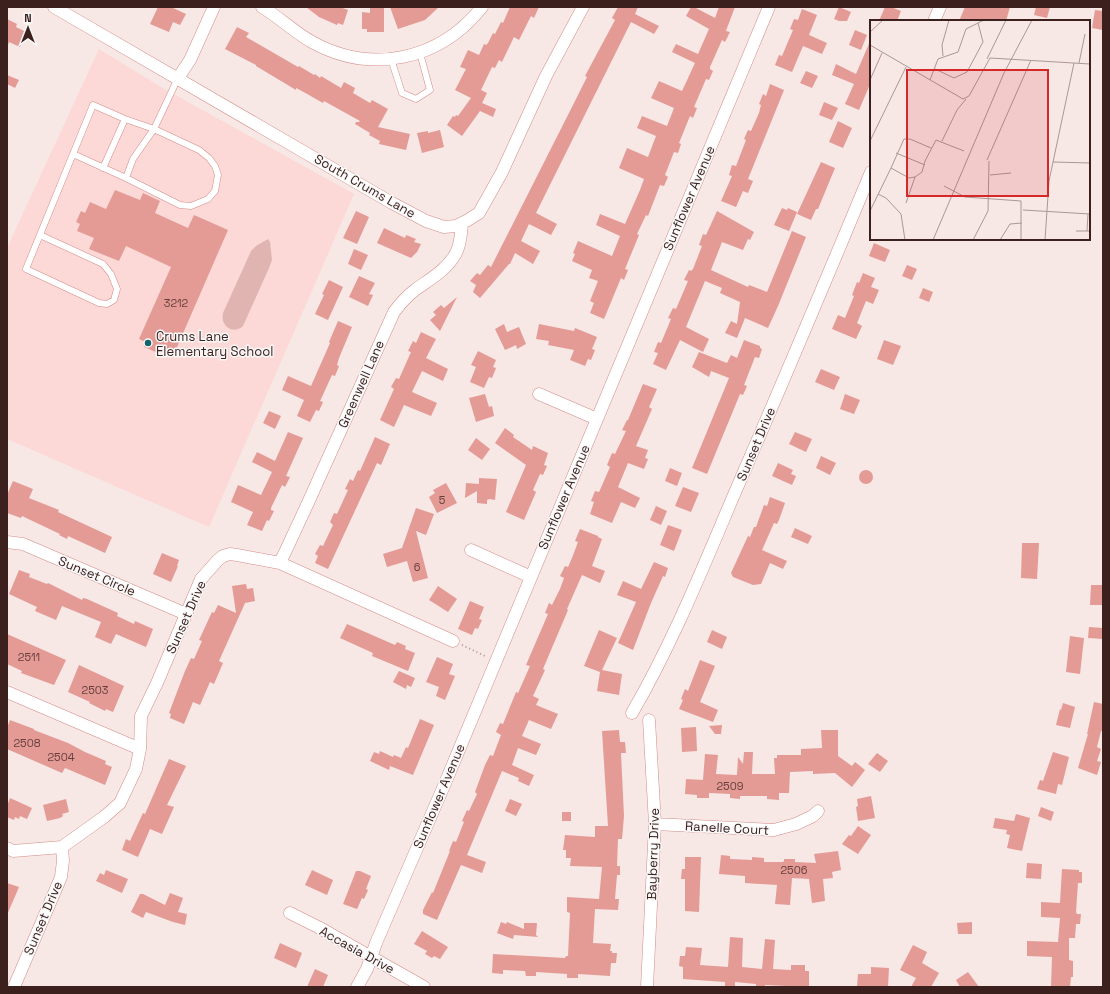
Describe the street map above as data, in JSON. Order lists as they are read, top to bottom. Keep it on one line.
{"streets":{"street":["South Crums Lane","Sunflower Avenue","Greenwell Lane","Sunset Drive","Sunset Circle","Ranelle Court","Bayberry Drive","Accasia Drive"]},"crossings":[["South Crums Lane","Greenwell Lane"],["Sunflower Avenue","Accasia Drive"],["Greenwell Lane","Sunset Drive"],["Sunset Drive","Sunset Circle"],["Ranelle Court","Bayberry Drive"]],"places":["Crums Lane Elementary School"],"house_numbers":["3212","5","6","2511","2503","2508","2504","2509","2506"],"north":"top"}
